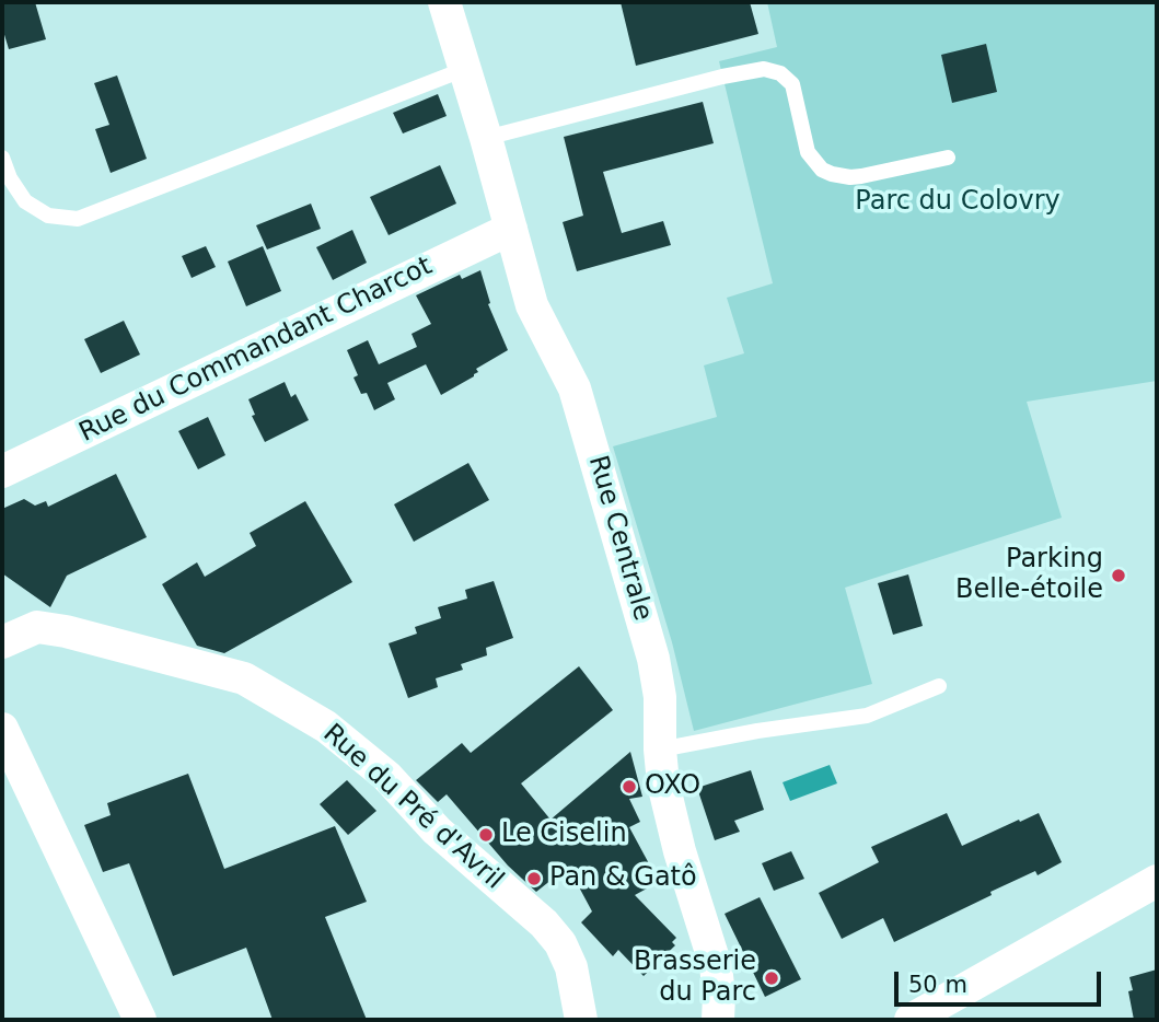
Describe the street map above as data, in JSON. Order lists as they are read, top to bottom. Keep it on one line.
{"streets":{"street":["Rue du Commandant Charcot","Rue Centrale","Rue du Pré d'Avril"]},"crossings":[["Rue du Commandant Charcot","Rue Centrale"]],"parks":["Parc du Colovry"],"places":["Parking Belle-étoile","OXO","Le Ciselin","Pan & Gatô","Brasserie du Parc"],"scale_bar":"50 m"}
